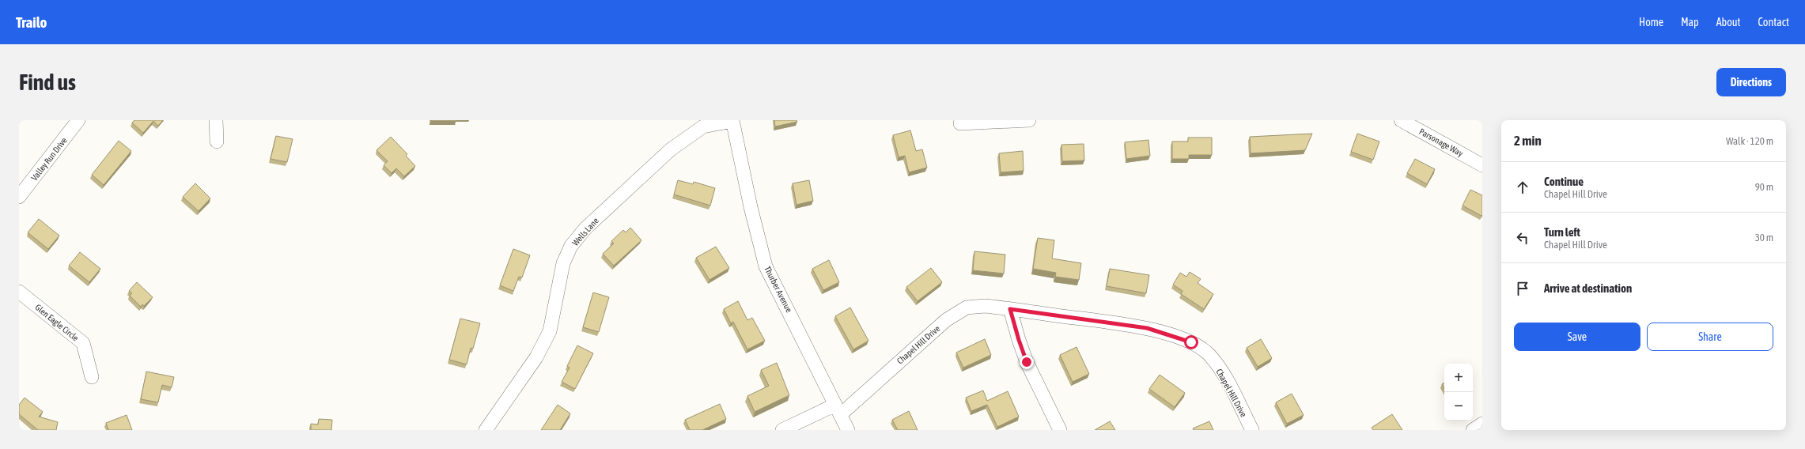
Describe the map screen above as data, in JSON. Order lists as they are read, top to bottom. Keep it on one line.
{"streets":{"street":["Parsonage Way","Valley Run Drive","Wells Lane","Thurber Avenue","Glen Eagle Circle","Chapel Hill Drive"]},"crossings":[["Wells Lane","Thurber Avenue"],["Thurber Avenue","Chapel Hill Drive"]],"page":{"header":"Trailo","nav":["Home","Map","About","Contact"],"buttons":["Directions",["Save","Share"]],"title":"Find us","heading":["2 min","Walk · 120 m"],"list":[["Continue","Chapel Hill Drive","90 m"],["Turn left","Chapel Hill Drive","30 m"],"Arrive at destination"],"map_buttons":["+","−"]}}
